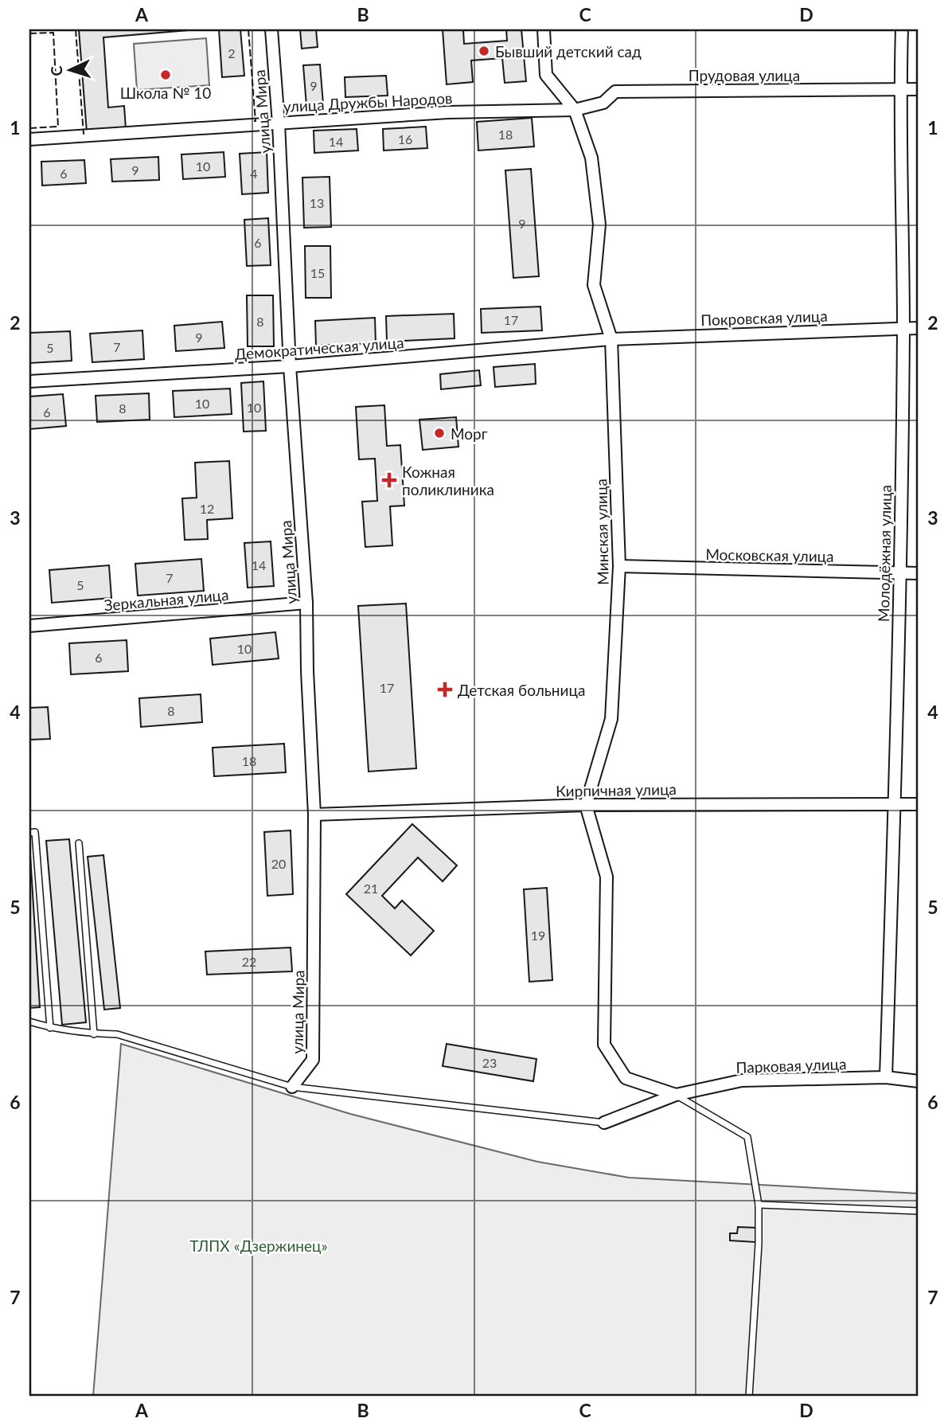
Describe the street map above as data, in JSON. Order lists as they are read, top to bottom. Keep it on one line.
{"streets":{"street":["Прудовая улица","улица Дружбы Народов","улица Мира","Покровская улица","Демократическая улица","Минская улица","Молодёжная улица","Московская улица","Зеркальная улица","Кирпичная улица","Парковая улица"]},"crossings":[["Прудовая улица","улица Дружбы Народов"],["Прудовая улица","Минская улица"],["Прудовая улица","Молодёжная улица"],["улица Дружбы Народов","улица Мира"],["улица Дружбы Народов","Минская улица"],["улица Мира","Демократическая улица"],["улица Мира","Зеркальная улица"],["улица Мира","Кирпичная улица"],["Покровская улица","Демократическая улица"],["Покровская улица","Минская улица"],["Покровская улица","Молодёжная улица"],["Демократическая улица","Минская улица"],["Минская улица","Московская улица"],["Минская улица","Кирпичная улица"],["Молодёжная улица","Московская улица"],["Молодёжная улица","Кирпичная улица"],["Молодёжная улица","Парковая улица"]],"parks":["ТЛПХ «Дзержинец»"],"places":{"other":["Бывший детский сад","Школа № 10","Морг"],"health":["Кожная поликлиника","Детская больница"]},"house_numbers":["2","9","18","16","14","10","9","6","4","13","9","6","15","17","8","9","7","5","10","10","8","6","12","14","7","5","10","6","17","8","18","20","21","19","22","23"],"north":"left","grid":{"columns":["A","B","C","D"],"rows":["1","2","3","4","5","6","7"]}}
